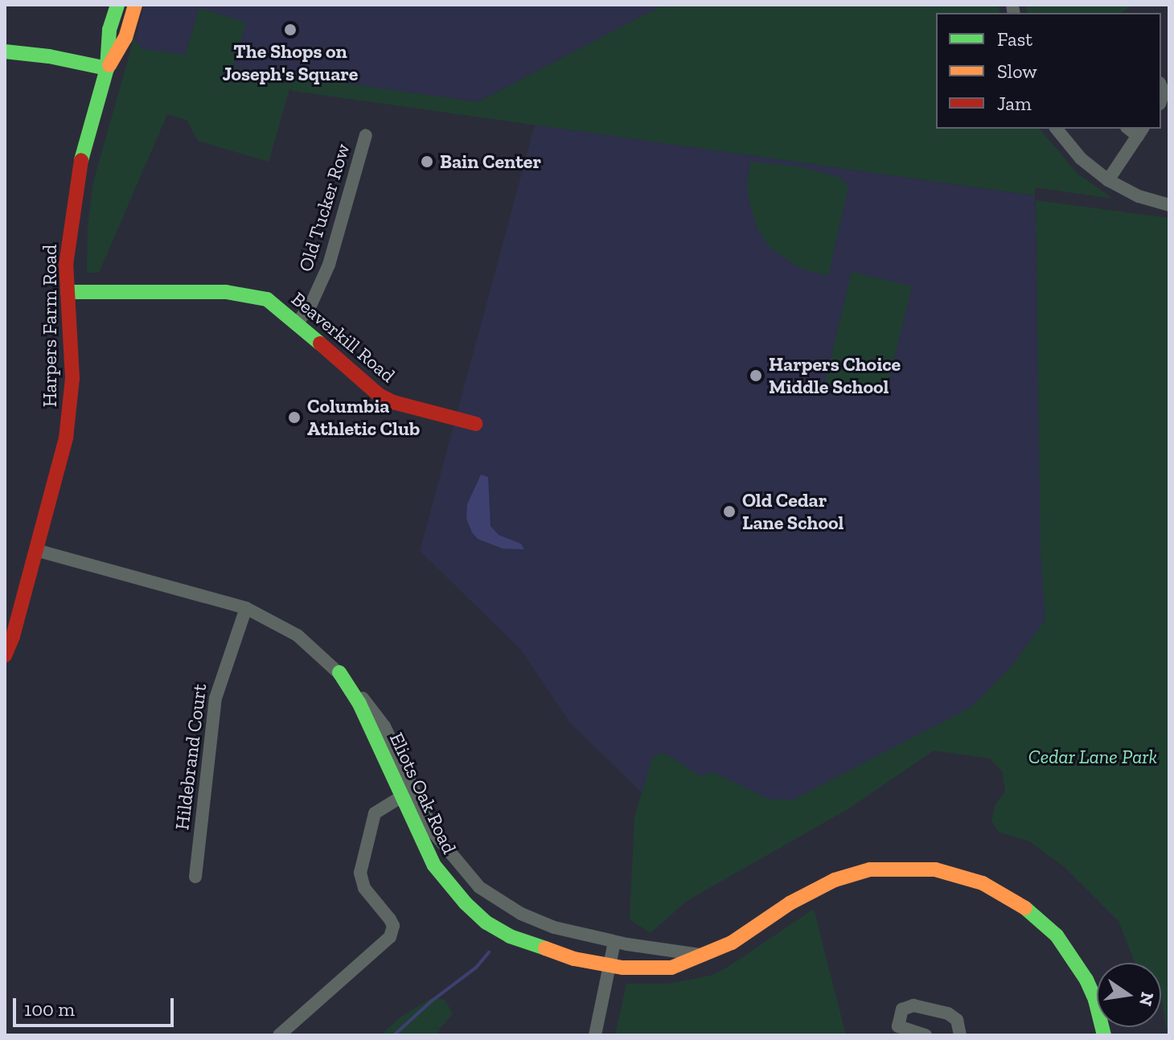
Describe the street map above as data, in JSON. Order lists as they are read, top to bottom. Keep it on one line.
{"streets":{"street":["Old Tucker Row","Harpers Farm Road","Beaverkill Road","Hildebrand Court","Eliots Oak Road"]},"crossings":[["Old Tucker Row","Beaverkill Road"],["Harpers Farm Road","Beaverkill Road"],["Harpers Farm Road","Eliots Oak Road"],["Hildebrand Court","Eliots Oak Road"]],"parks":["Cedar Lane Park"],"places":["The Shops on Joseph's Square","Bain Center","Harpers Choice Middle School","Columbia Athletic Club","Old Cedar Lane School"],"legend":["Fast","Slow","Jam"],"scale_bar":"100 m","north":"right"}
